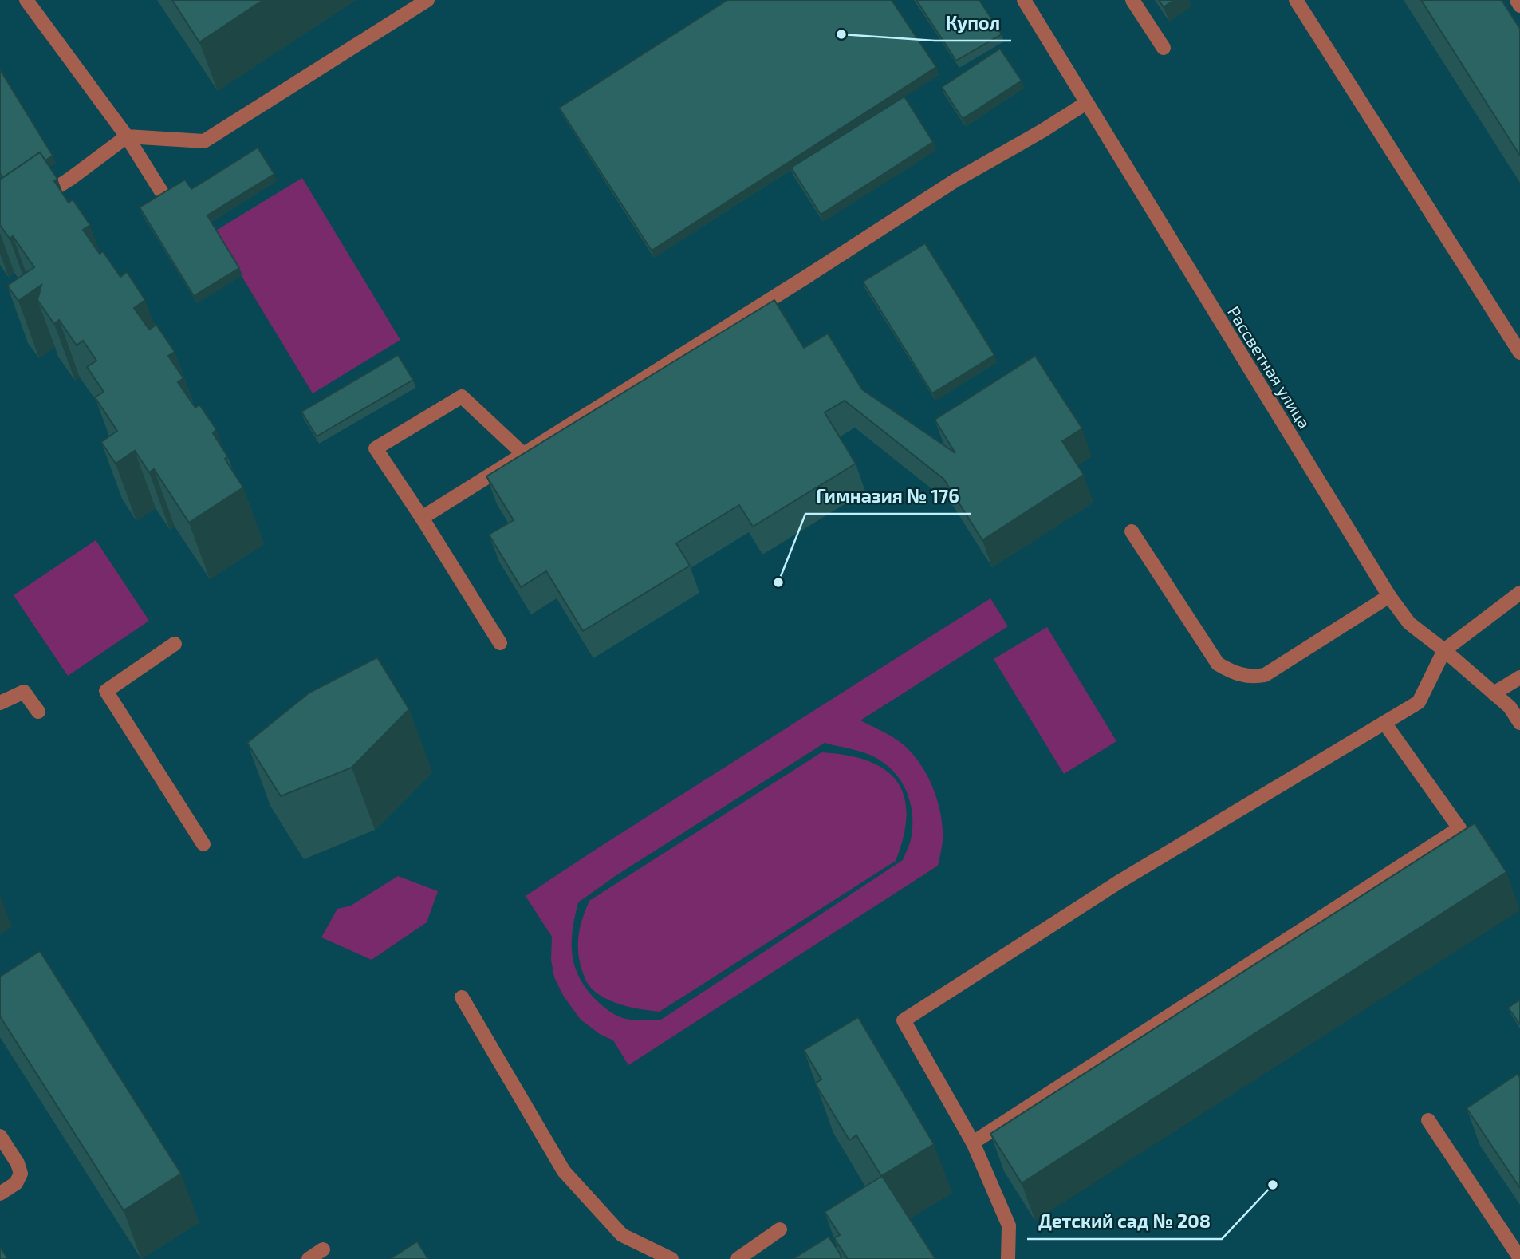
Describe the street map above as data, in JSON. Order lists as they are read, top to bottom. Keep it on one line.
{"streets":{"street":["Рассветная улица"]},"places":["Купол","Гимназия № 176","Детский сад № 208"]}
